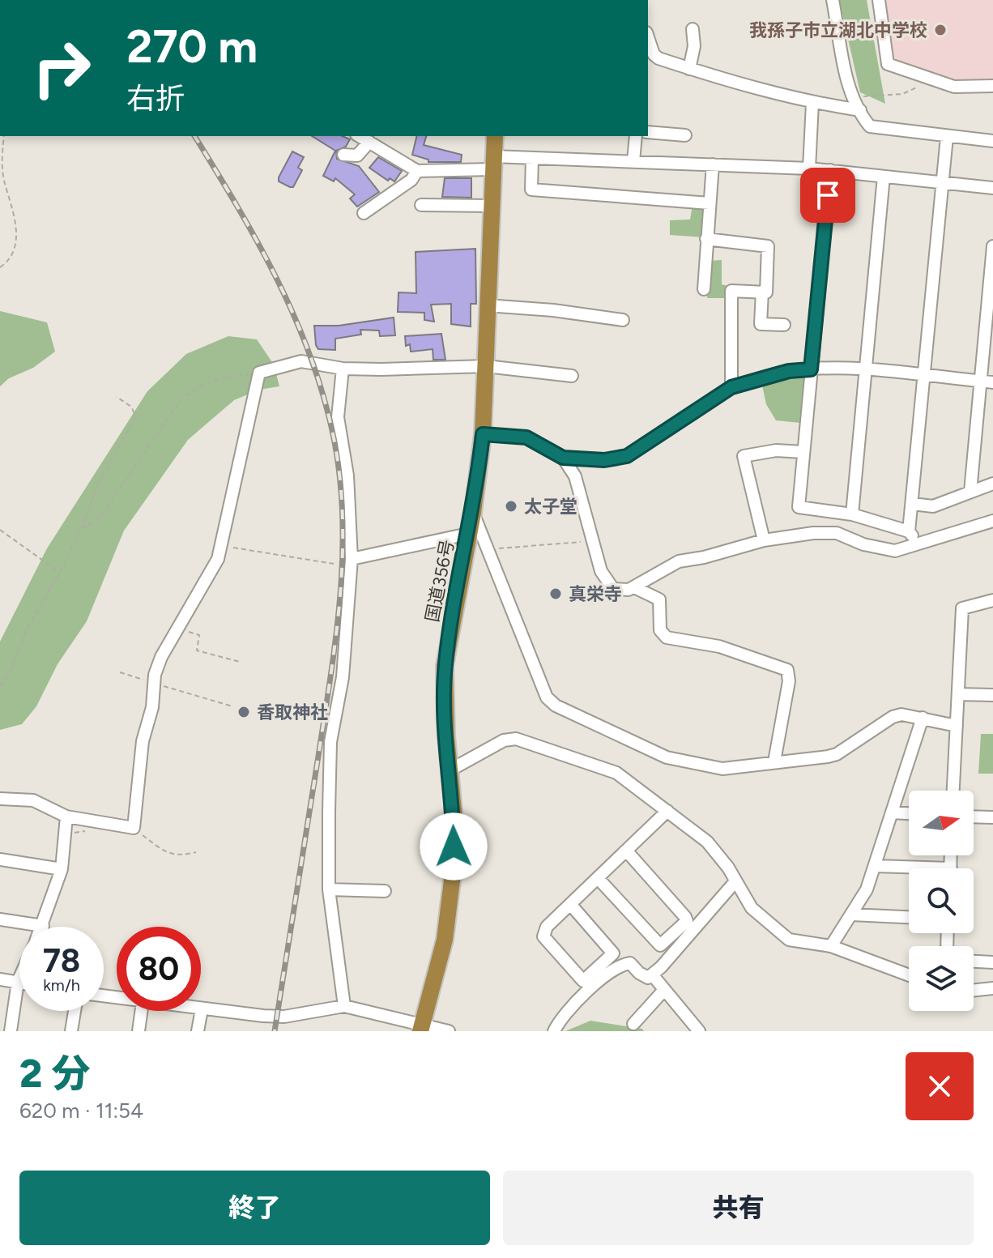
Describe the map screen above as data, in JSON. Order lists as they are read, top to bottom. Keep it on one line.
{"streets":{"highway":["国道356号"]},"places":["我孫子市立湖北中学校","太子堂","真栄寺","香取神社"],"north":"right","page":{"turn":["270 m","右折"],"speed":"78 km/h","limit":"80","heading":["2 分","620 m · 11:54"],"buttons":["終了","共有"]}}
